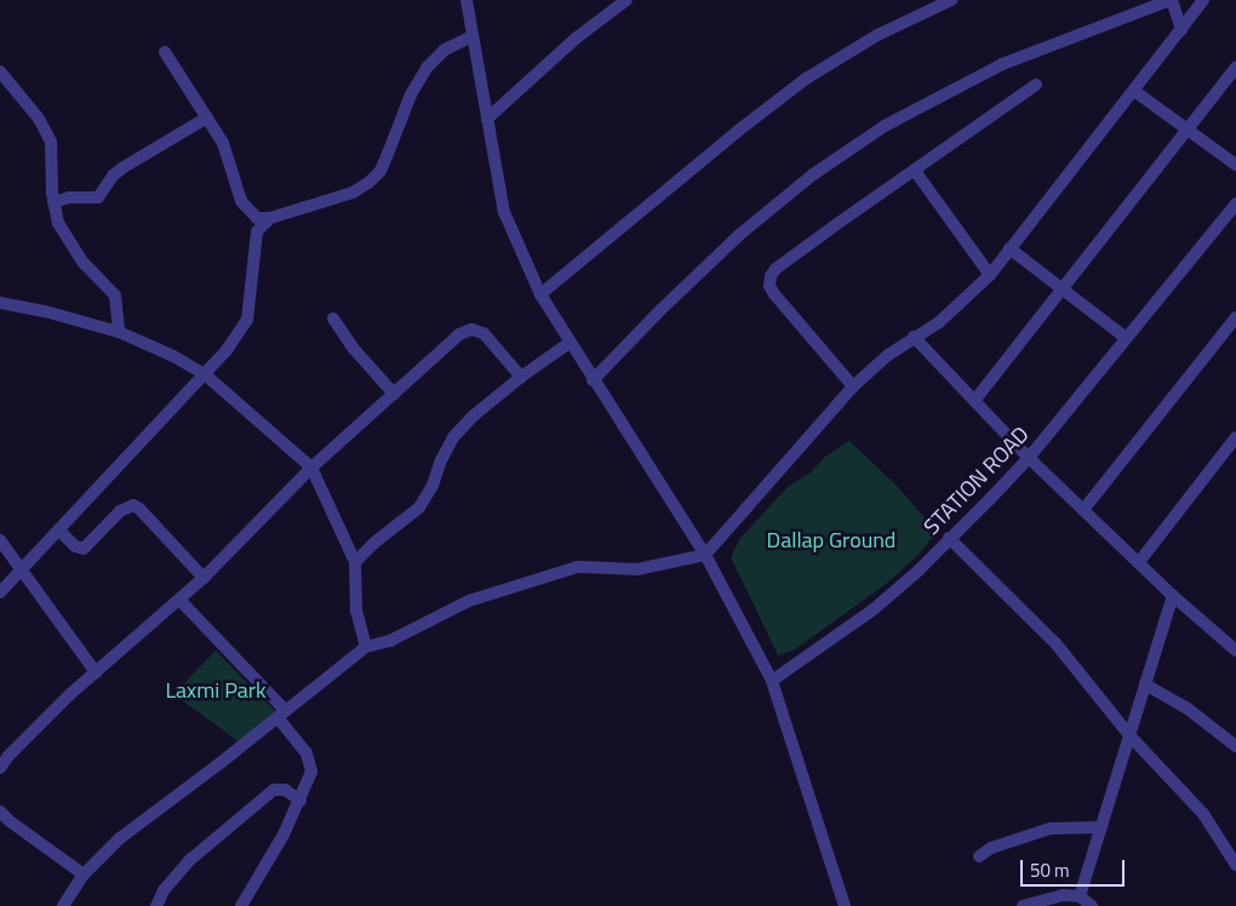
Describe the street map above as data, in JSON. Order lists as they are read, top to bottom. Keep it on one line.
{"streets":{"street":["STATION ROAD"]},"parks":["Dallap Ground","Laxmi Park"],"scale_bar":"50 m"}
